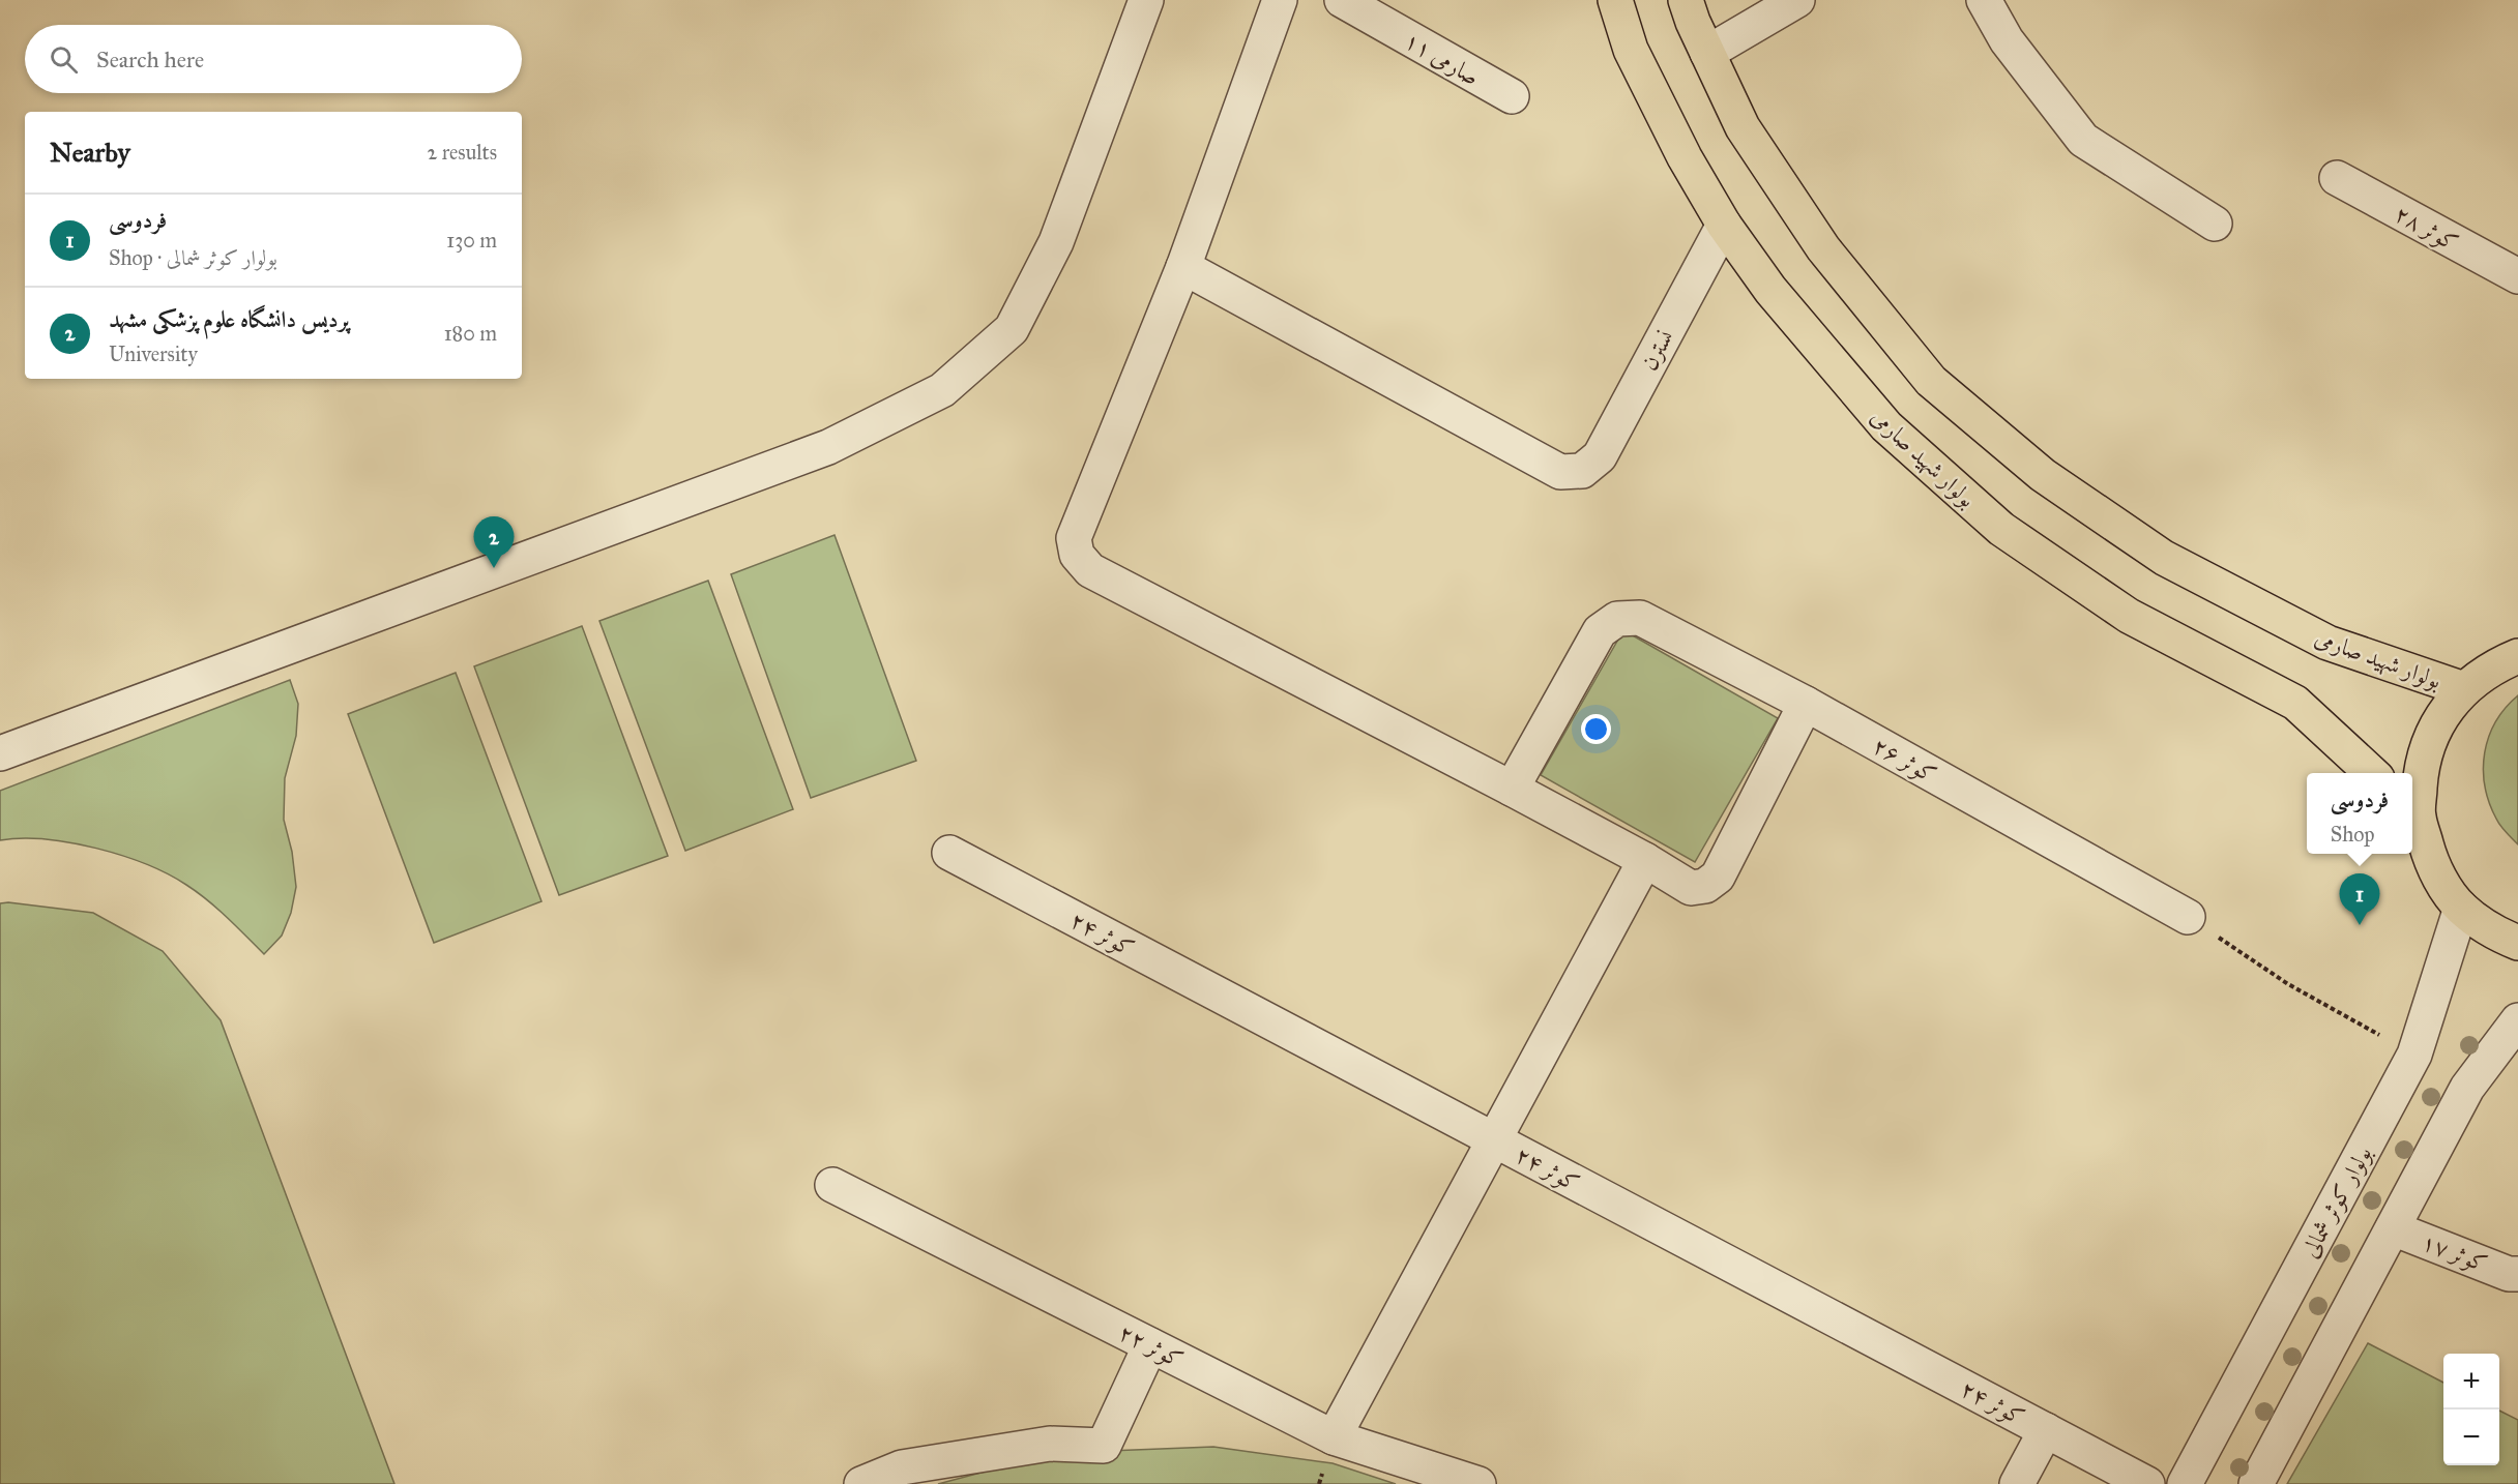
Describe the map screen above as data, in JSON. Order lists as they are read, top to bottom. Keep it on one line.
{"streets":{"main road":["بولوار شهید صارمی"],"street":["صارمی ۱۱","کوثر ۲۸","نسترن","کوثر ۲۶","کوثر ۲۴","بولوار کوثر شمالی","کوثر ۱۷","کوثر ۲۲"]},"crossings":[["نسترن","بولوار شهید صارمی"]],"page":{"search":"Search here","heading":["Nearby","2 results"],"list":[{"mark":"1","name":"فردوسی","note":"Shop · بولوار کوثر شمالی","value":"130 m"},{"mark":"2","name":"پردیس دانشگاه علوم پزشکی مشهد","note":"University","value":"180 m"}],"pins":["2","1"],"popup":["فردوسی","Shop"],"map_buttons":["+","−"]}}
